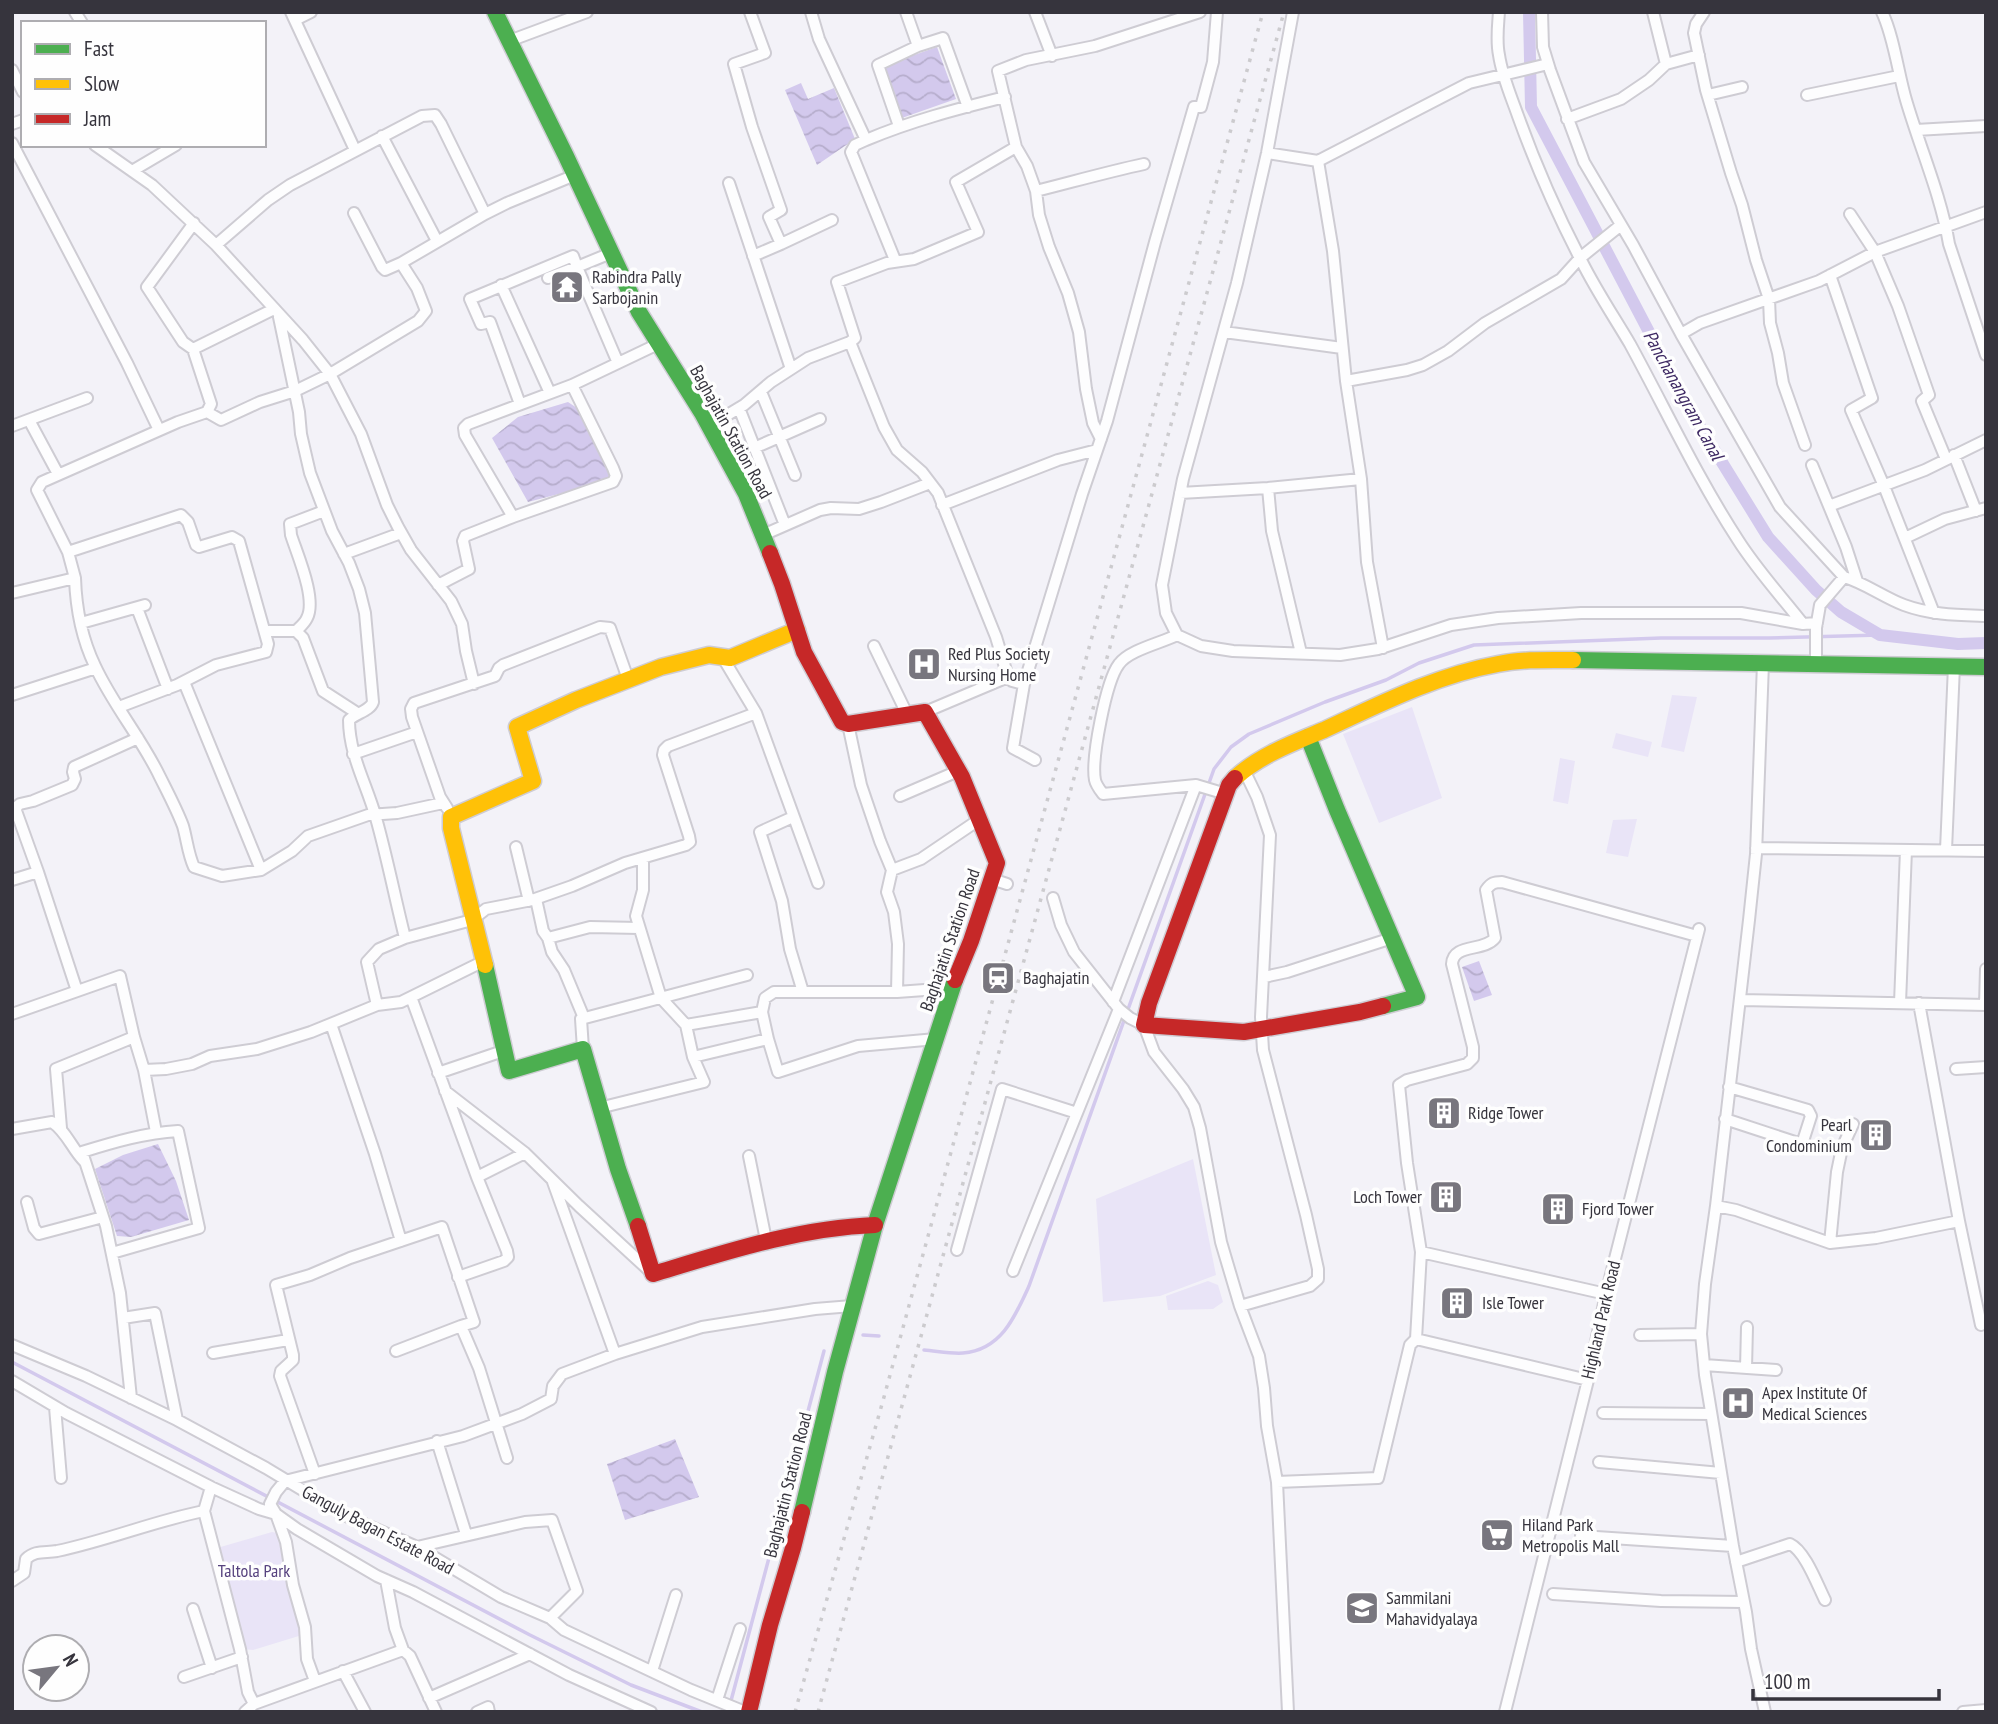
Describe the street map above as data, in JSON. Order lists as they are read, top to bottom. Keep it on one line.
{"streets":{"street":["Baghajatin Station Road","Highland Park Road","Ganguly Bagan Estate Road"]},"crossings":[["Baghajatin Station Road","Ganguly Bagan Estate Road"]],"water":["Panchanangram Canal"],"parks":["Taltola Park"],"places":{"temple":["Rabindra Pally Sarbojanin"],"hospital":["Red Plus Society Nursing Home","Apex Institute Of Medical Sciences"],"station":["Baghajatin"],"building":["Ridge Tower","Pearl Condominium","Loch Tower","Fjord Tower","Isle Tower"],"supermarket":["Hiland Park Metropolis Mall"],"school or university":["Sammilani Mahavidyalaya"]},"legend":["Fast","Slow","Jam"],"scale_bar":"100 m","north":"top right"}
